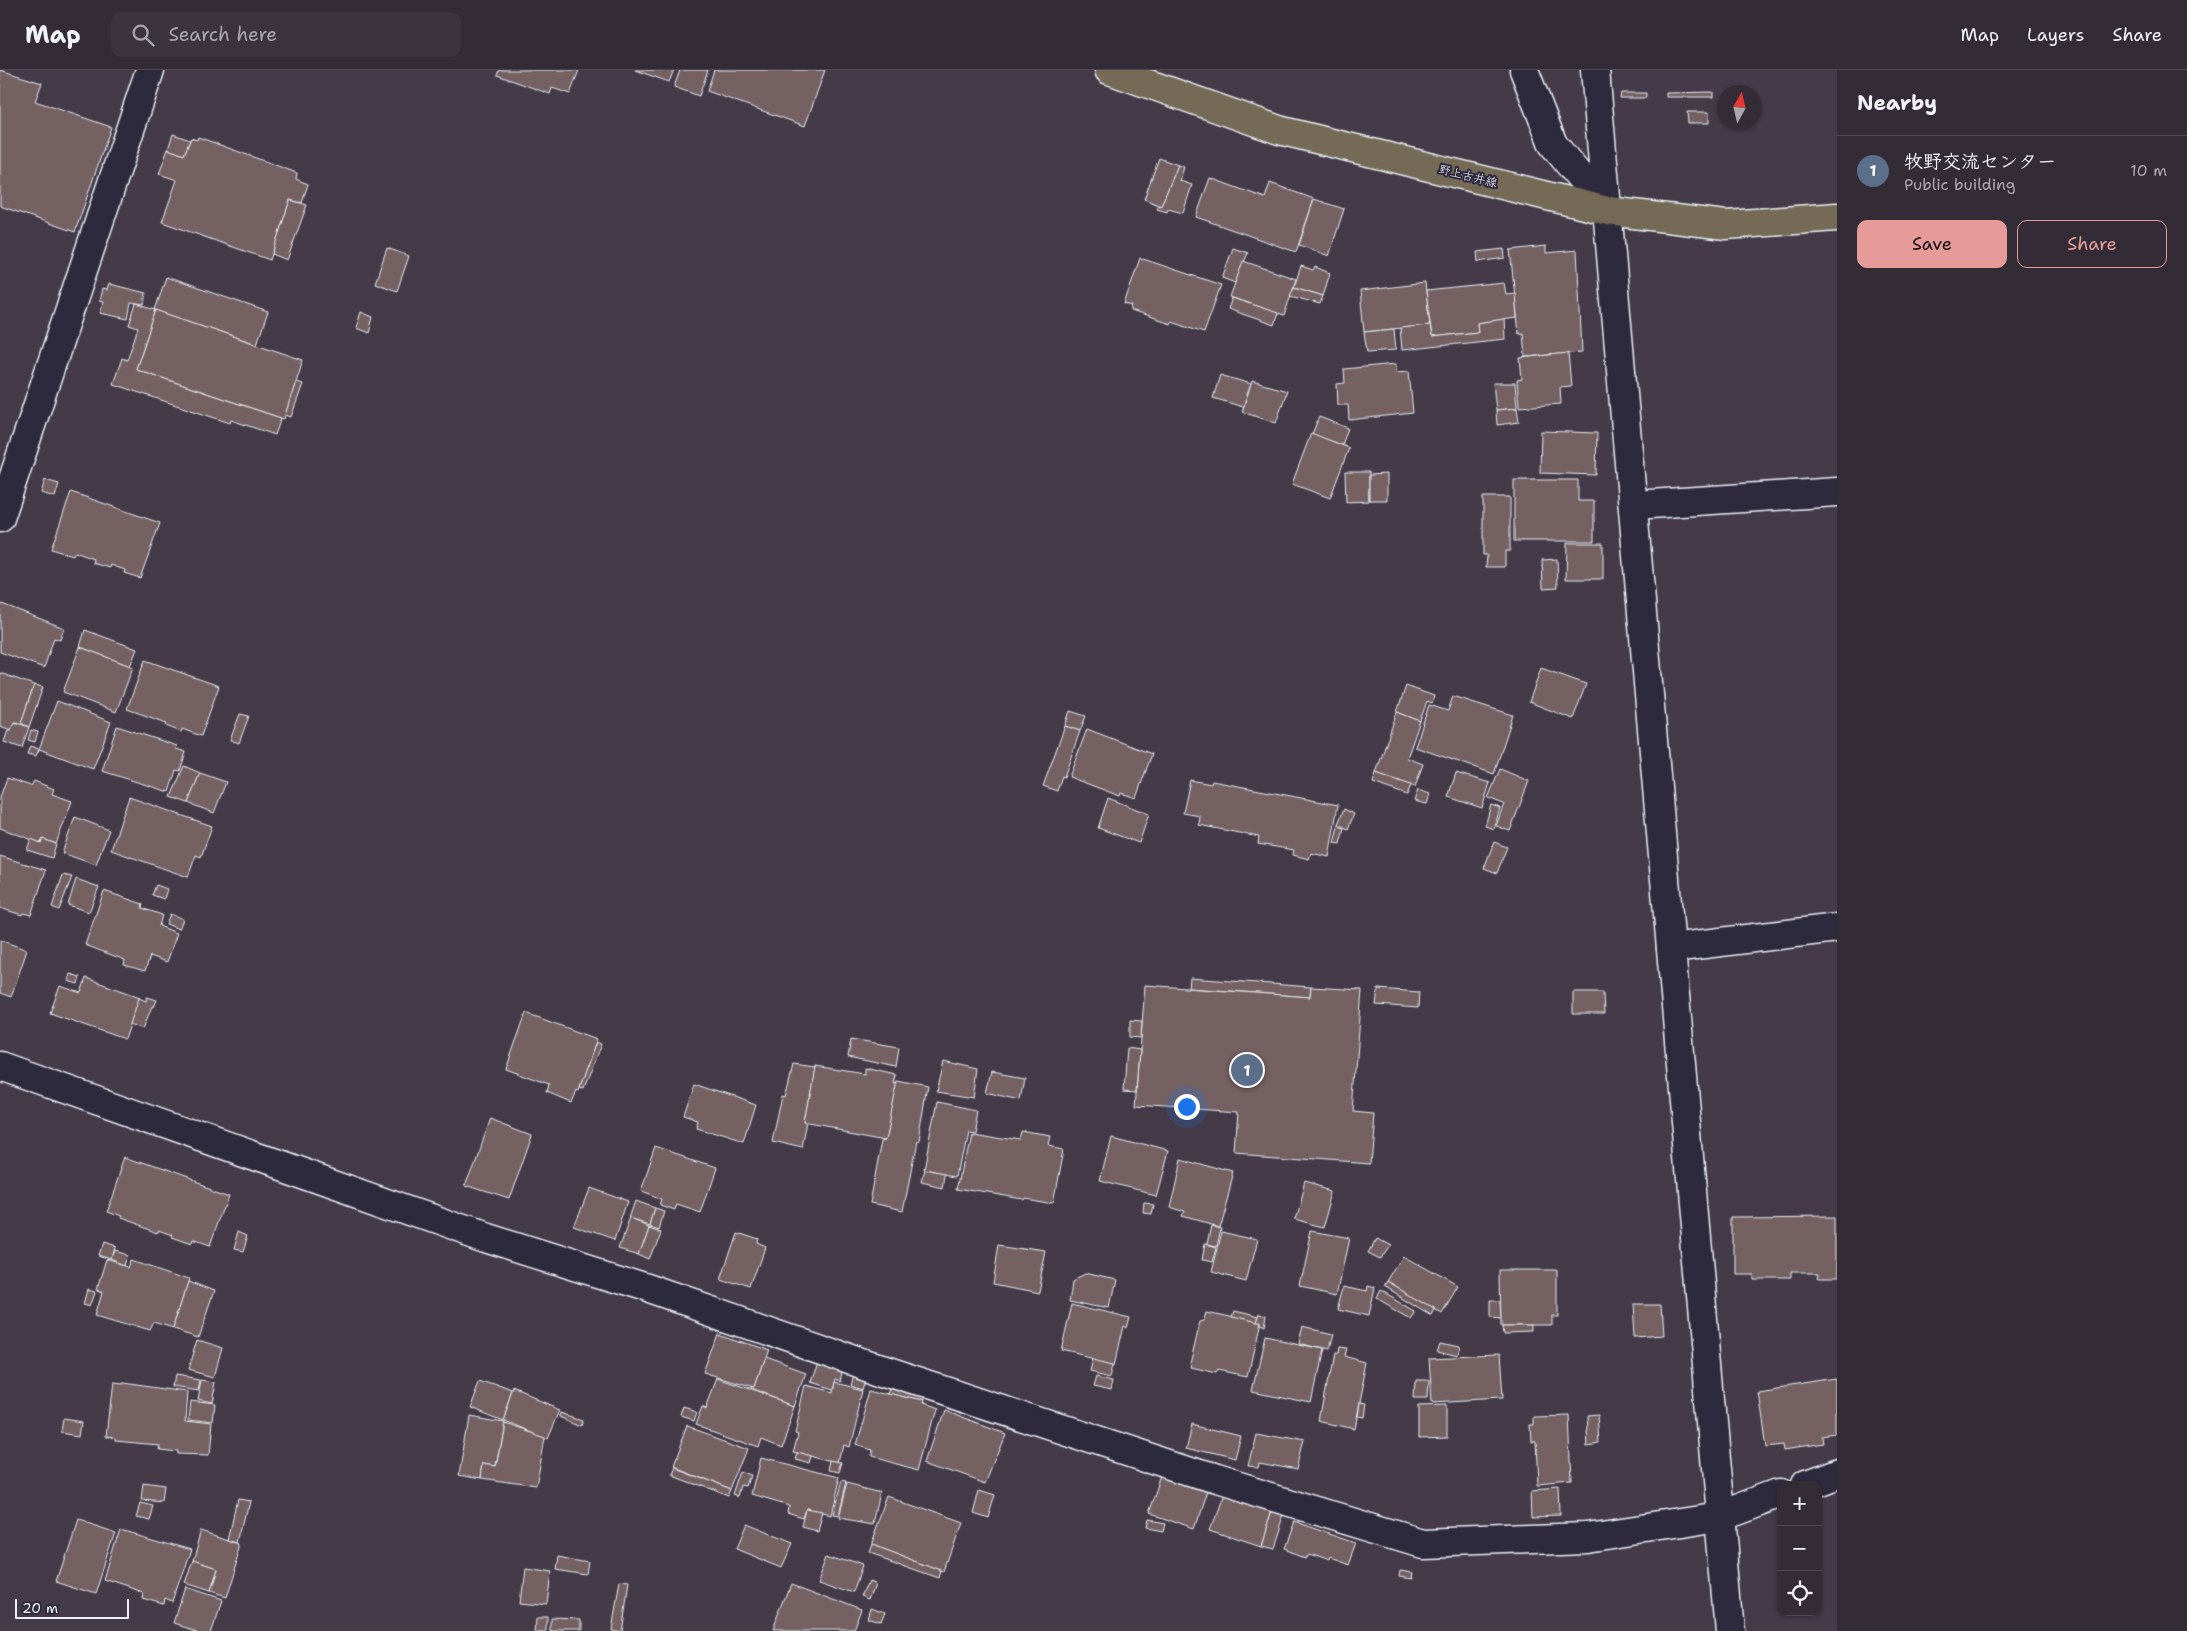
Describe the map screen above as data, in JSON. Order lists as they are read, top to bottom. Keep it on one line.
{"streets":{"main road":["野上古井線"]},"scale_bar":"20 m","north":"top","page":{"header":"Map","search":"Search here","nav":["Map","Layers","Share"],"heading":"Nearby","list":[{"mark":"1","name":"牧野交流センター","note":"Public building","value":"10 m"}],"buttons":["Save","Share"],"pins":"1","map_buttons":["+","−"],"scale":"20 m"}}
